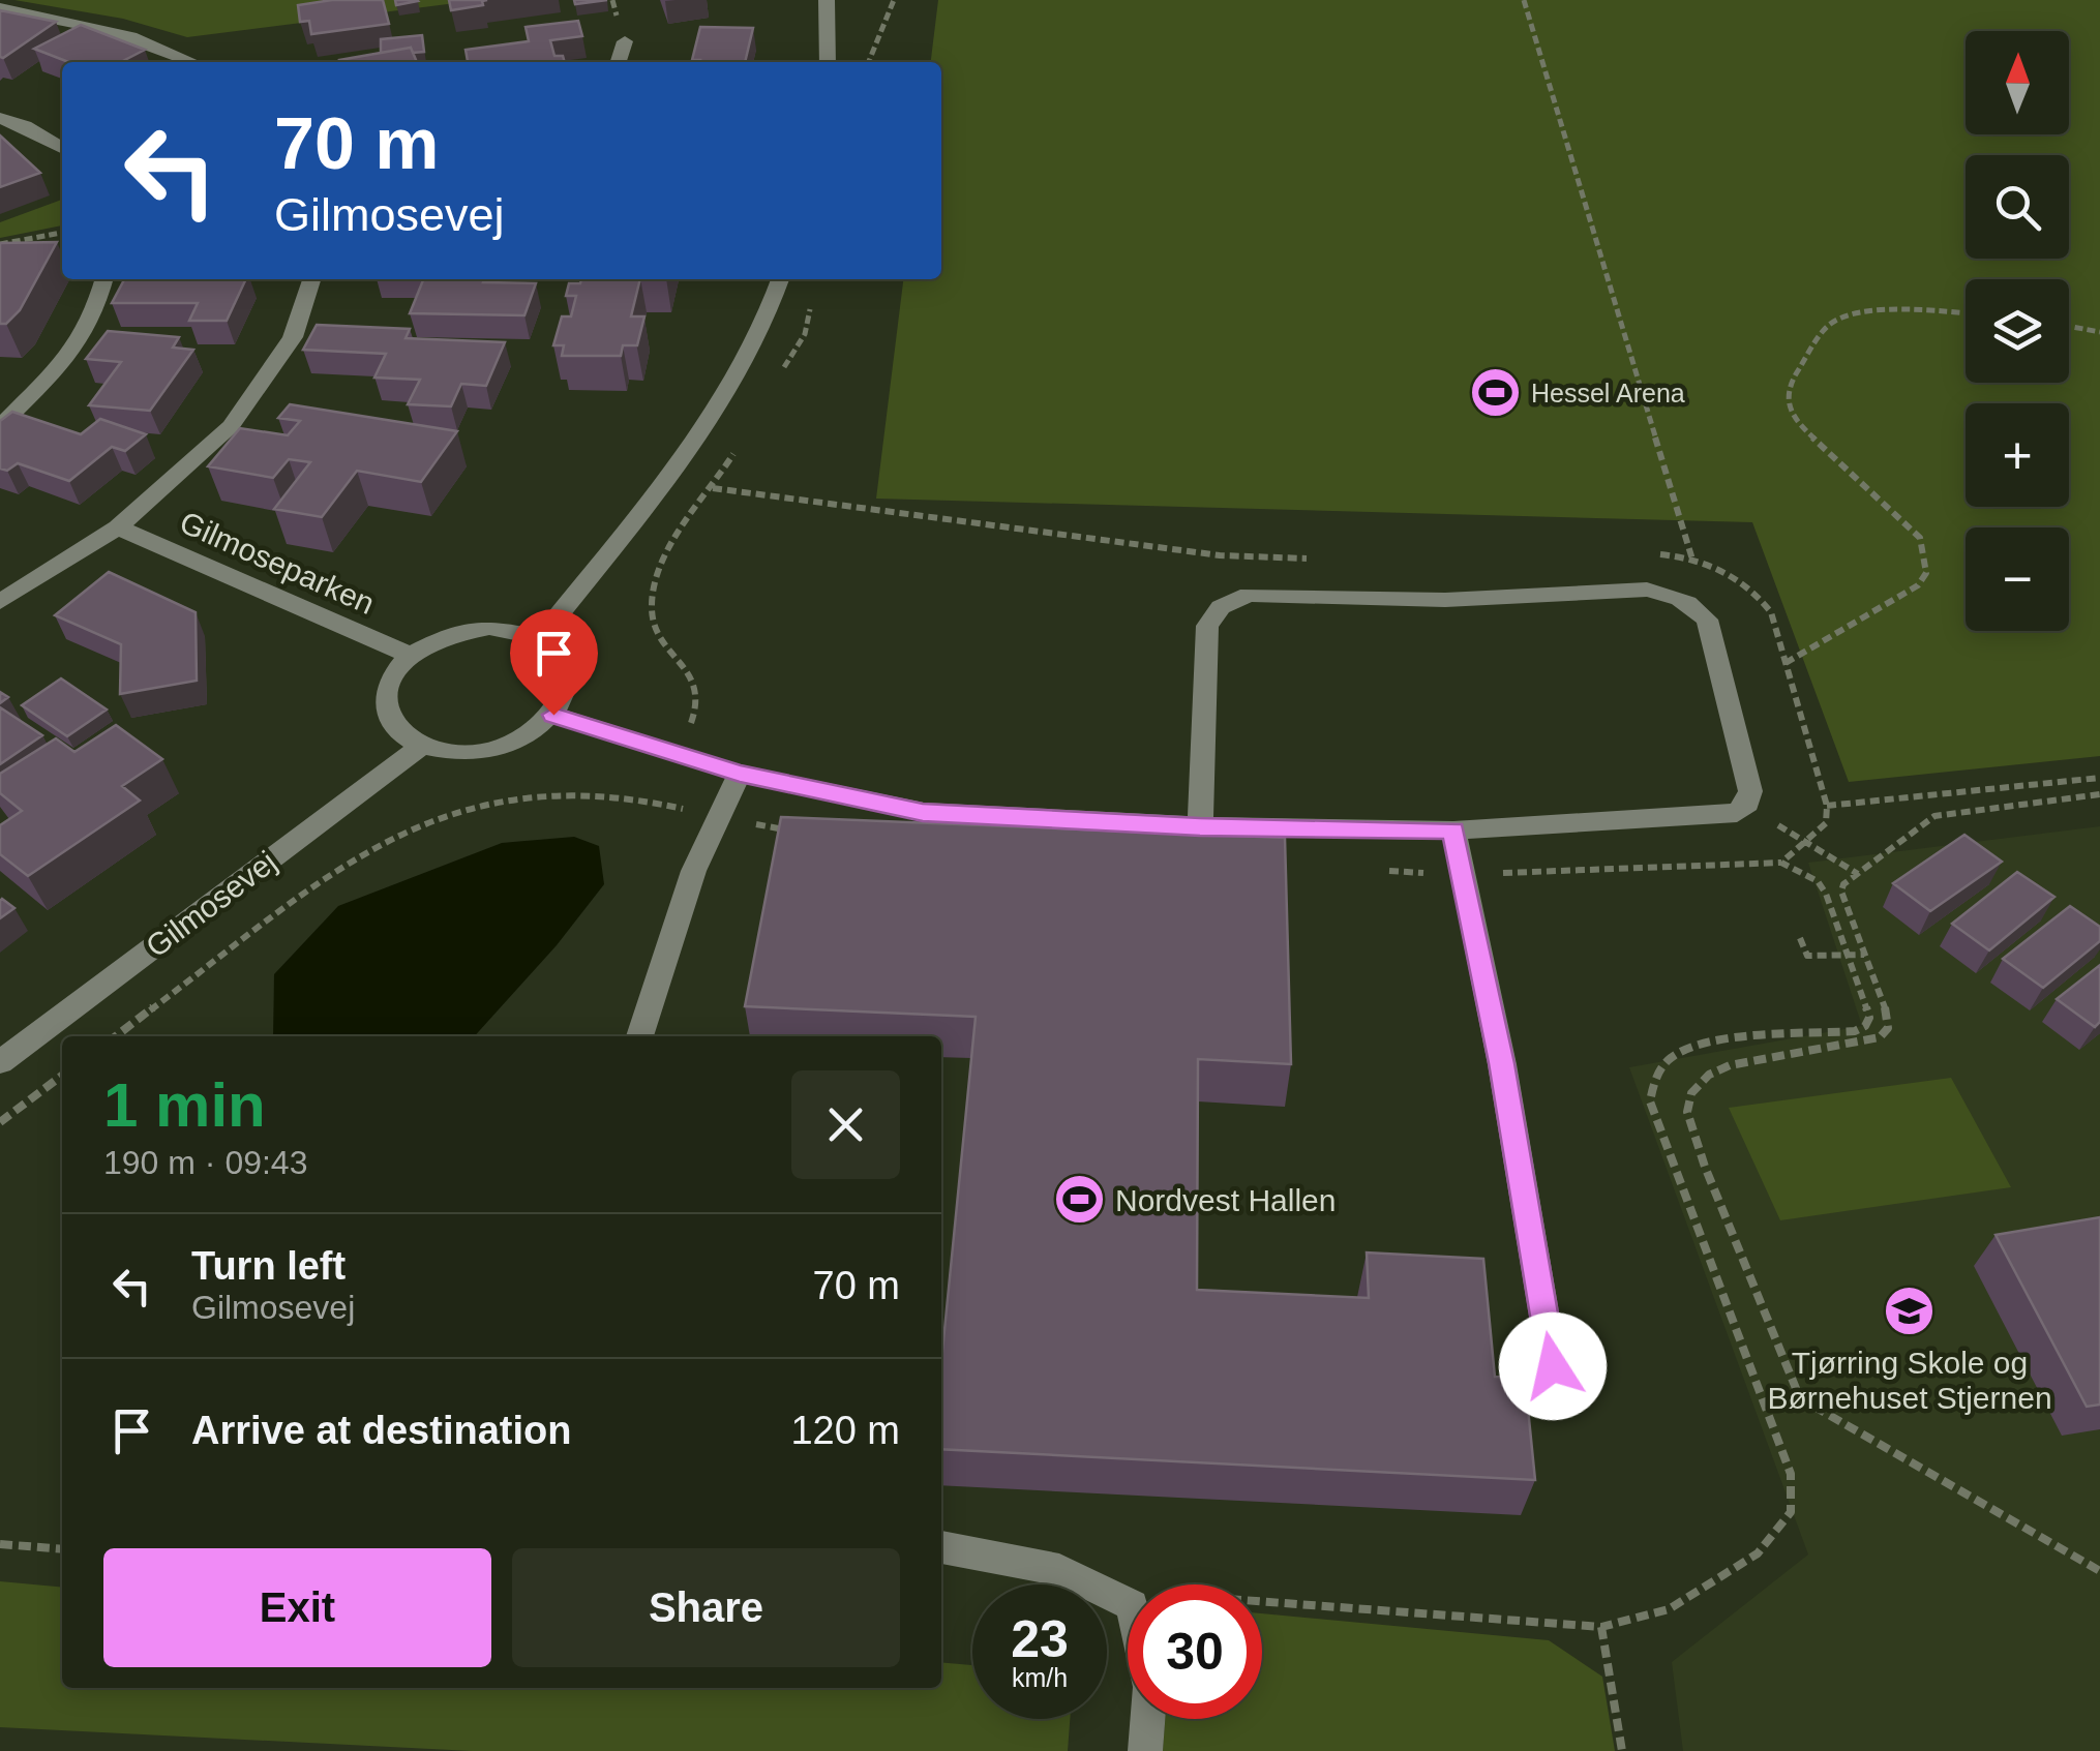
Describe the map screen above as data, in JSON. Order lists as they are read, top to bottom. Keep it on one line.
{"streets":{"street":["Gilmoseparken","Gilmosevej"]},"crossings":[["Gilmoseparken","Gilmosevej"]],"places":{"sports":["Hessel Arena","Nordvest Hallen"],"school or university":["Tjørring Skole og Børnehuset Stjernen"]},"north":"top","page":{"map_buttons":["+","−"],"turn":["70 m","Gilmosevej"],"heading":["1 min","190 m · 09:43"],"list":[{"name":"Turn left","note":"Gilmosevej","value":"70 m"},{"name":"Arrive at destination","value":"120 m"}],"buttons":["Exit","Share"],"speed":"23 km/h","limit":"30"}}
